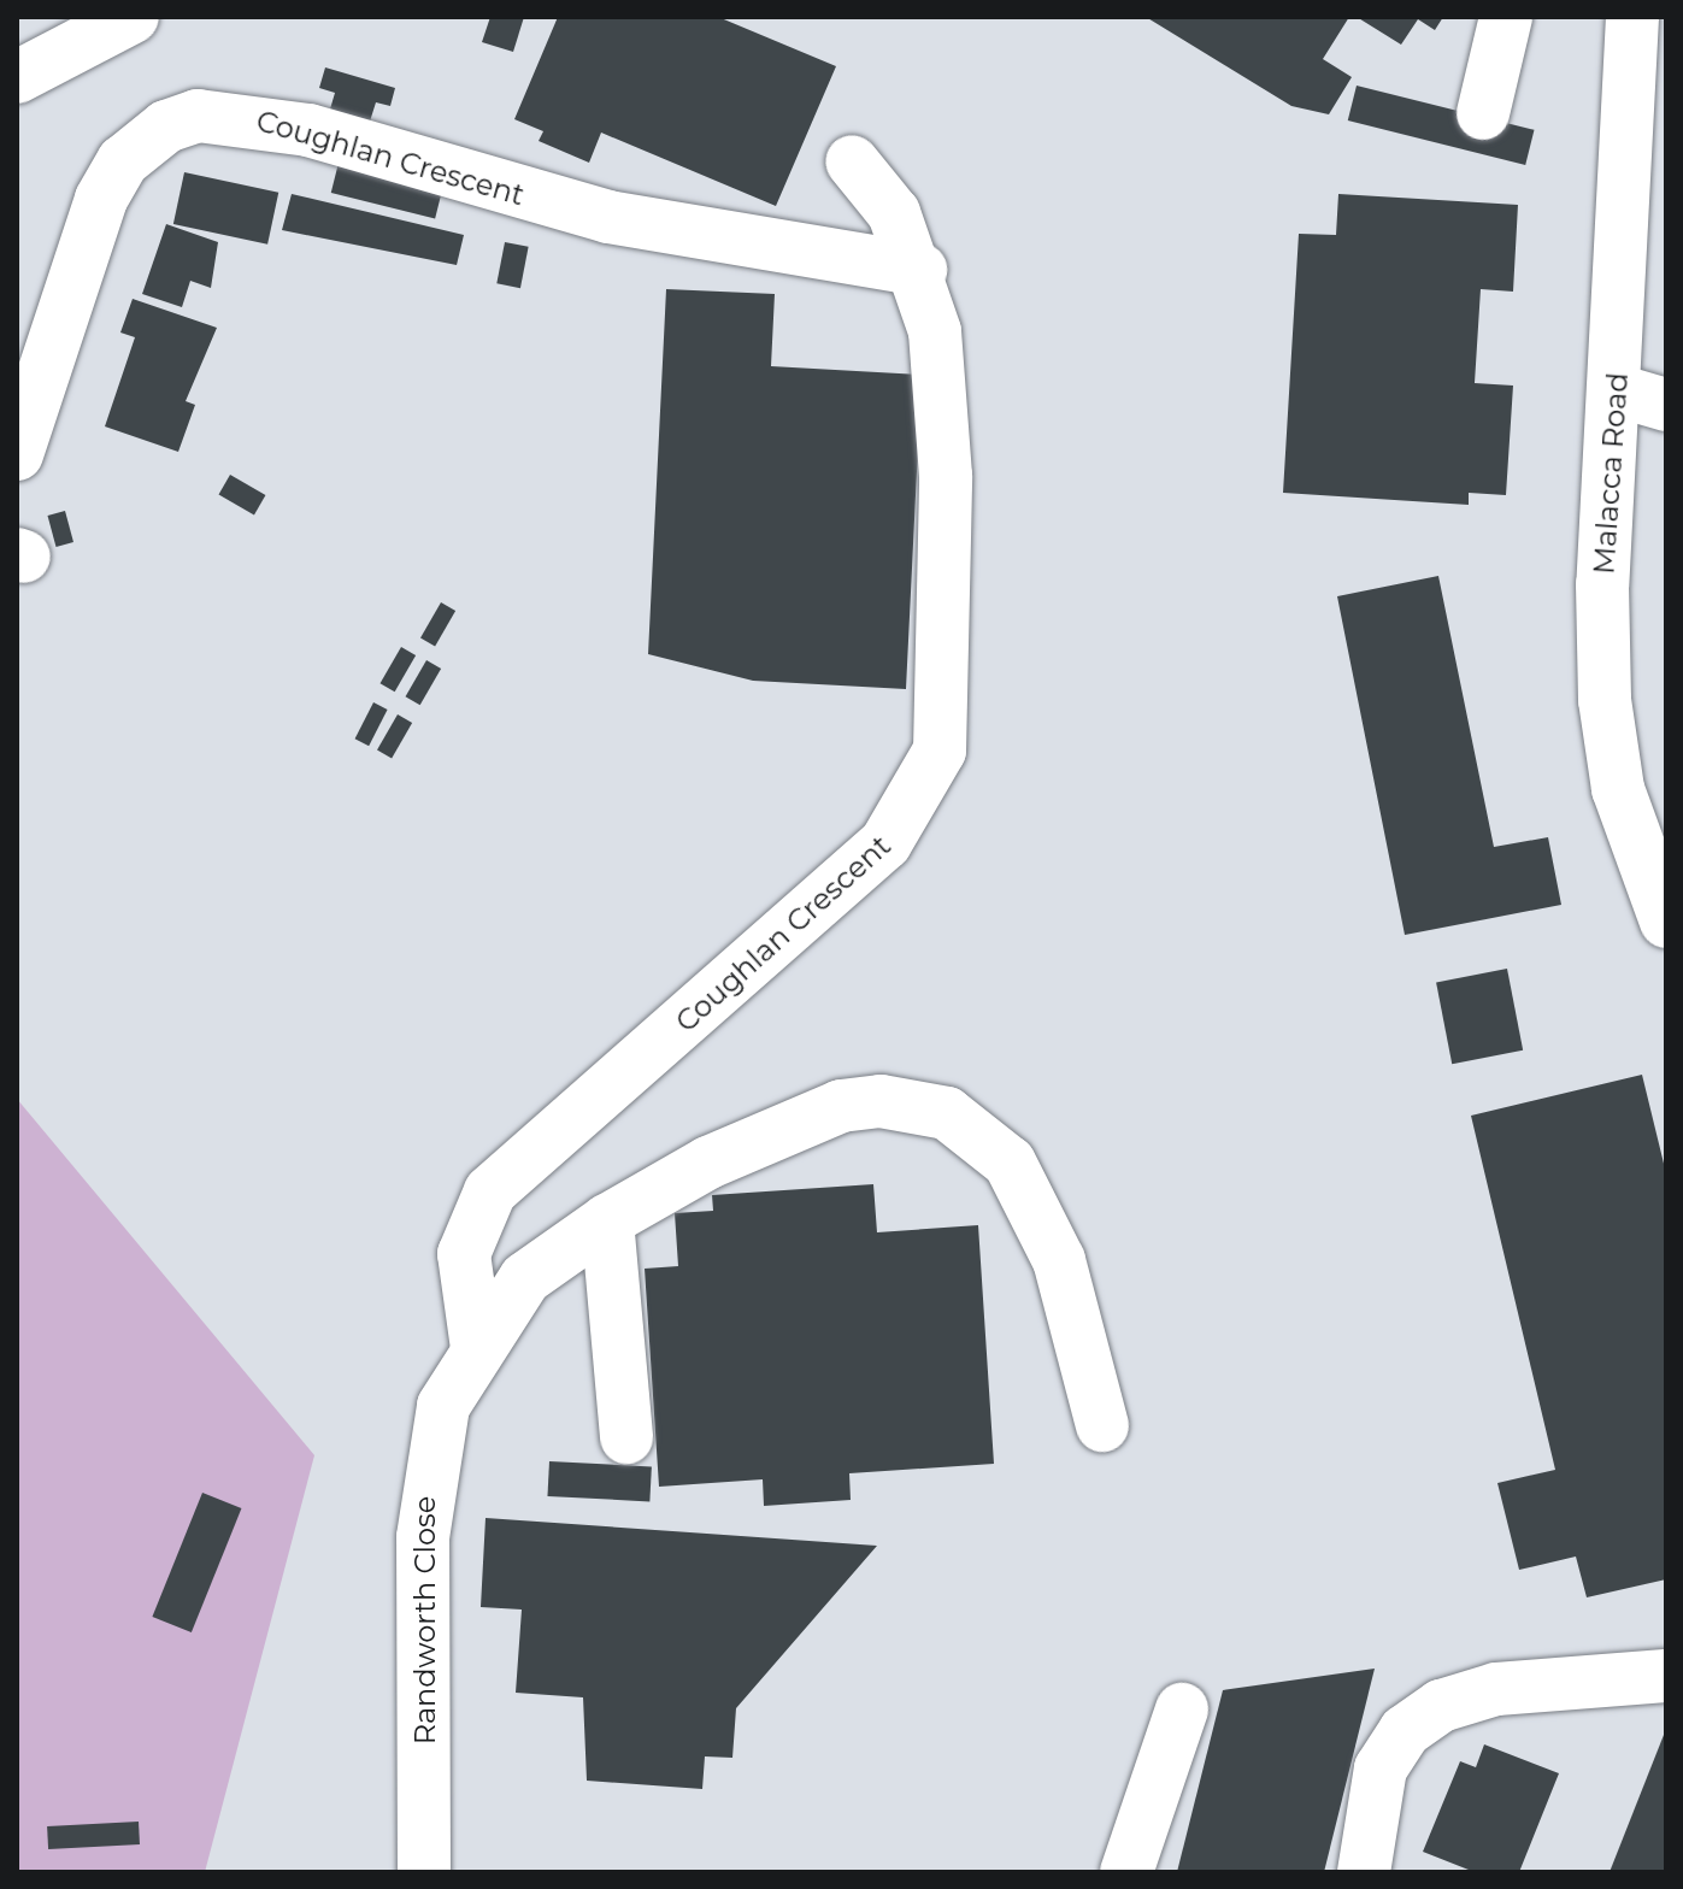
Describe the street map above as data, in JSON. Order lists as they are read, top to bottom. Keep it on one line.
{"streets":{"street":["Coughlan Crescent","Malacca Road","Randworth Close"]},"crossings":[["Coughlan Crescent","Randworth Close"]]}
